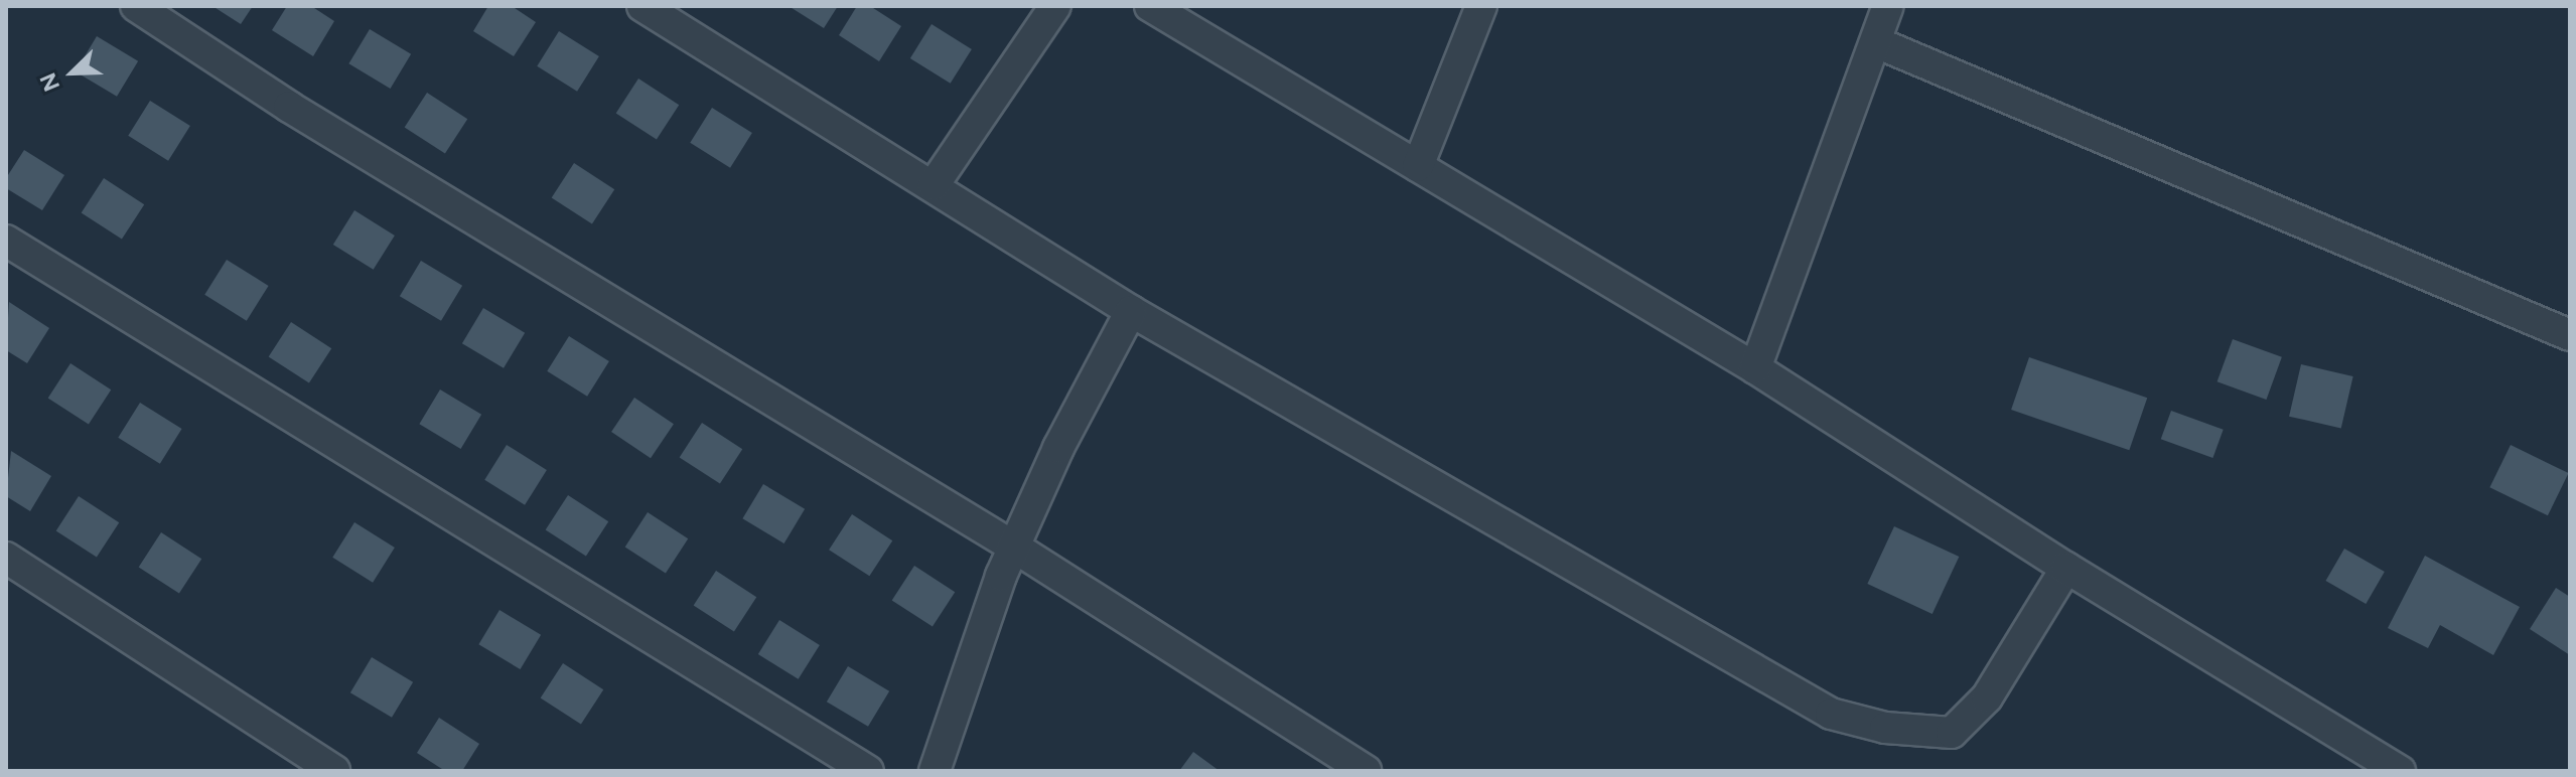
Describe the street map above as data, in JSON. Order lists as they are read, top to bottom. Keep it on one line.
{"north":"bottom left"}
